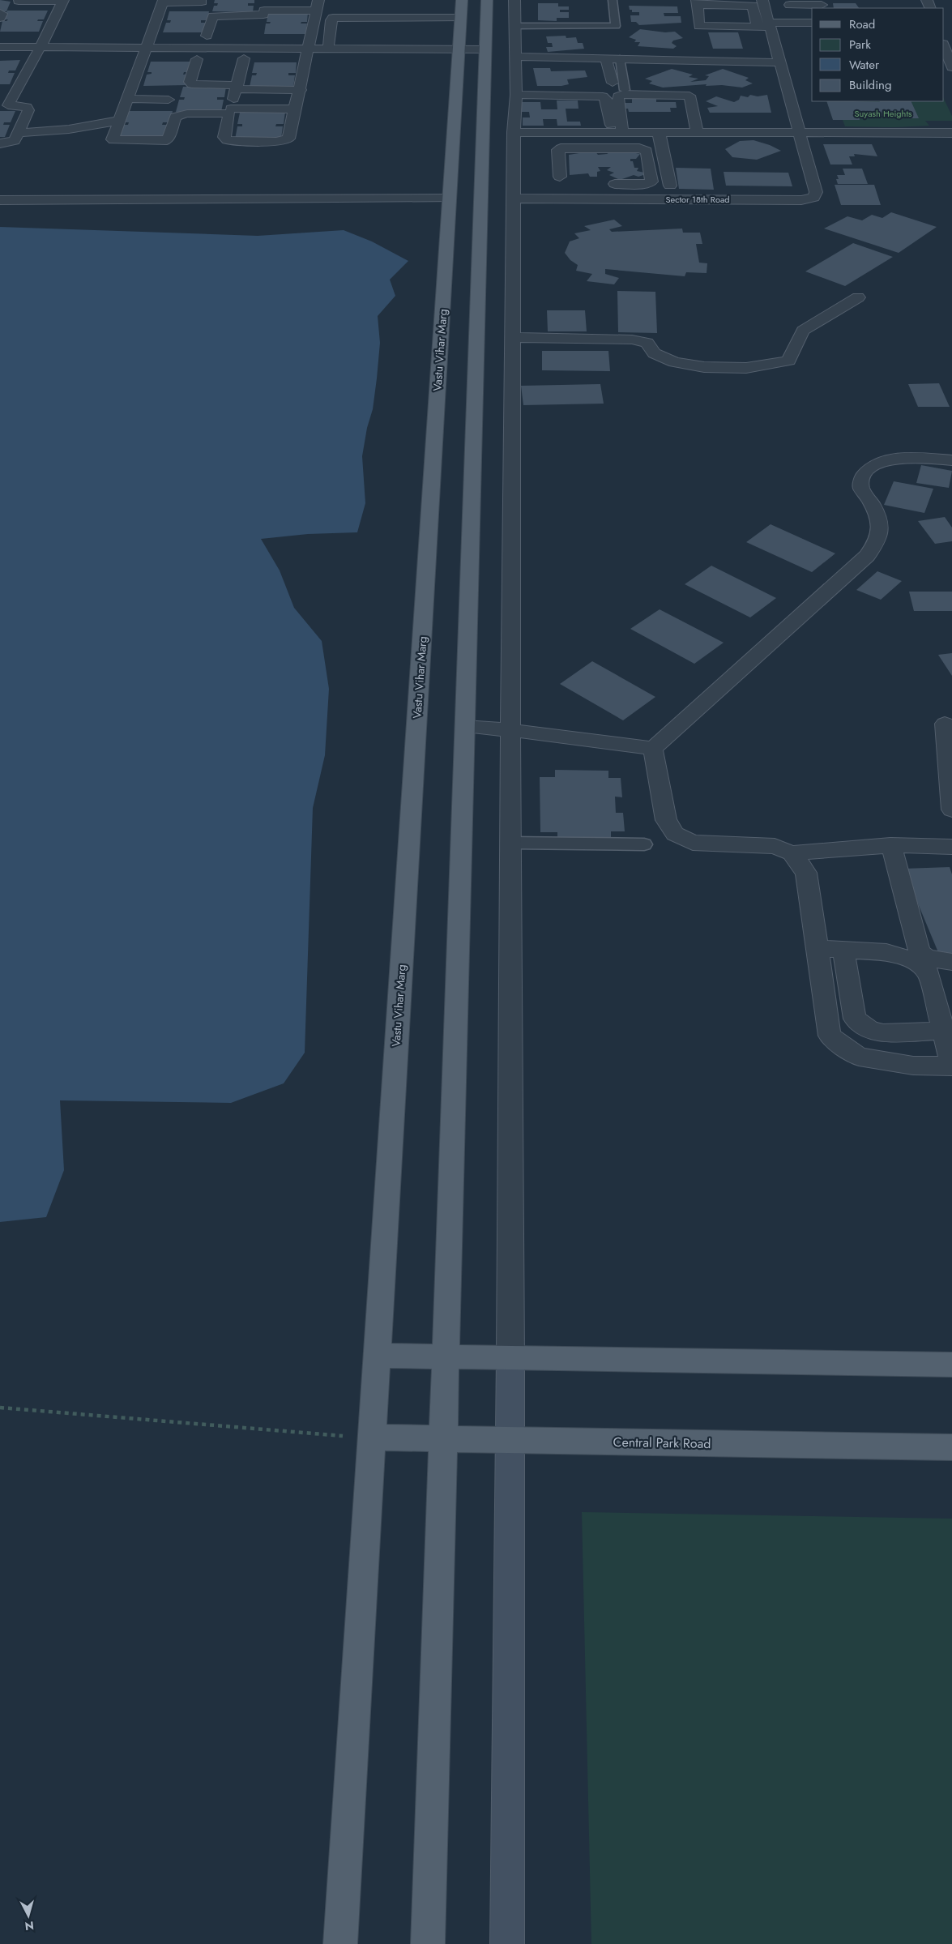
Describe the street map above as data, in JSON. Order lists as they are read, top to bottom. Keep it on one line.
{"streets":{"main road":["Vastu Vihar Marg","Central Park Road"],"street":["Sector 18th Road"]},"crossings":[["Vastu Vihar Marg","Central Park Road"]],"parks":["Suyash Heights"],"legend":["Road","Park","Water","Building"],"north":"bottom"}
